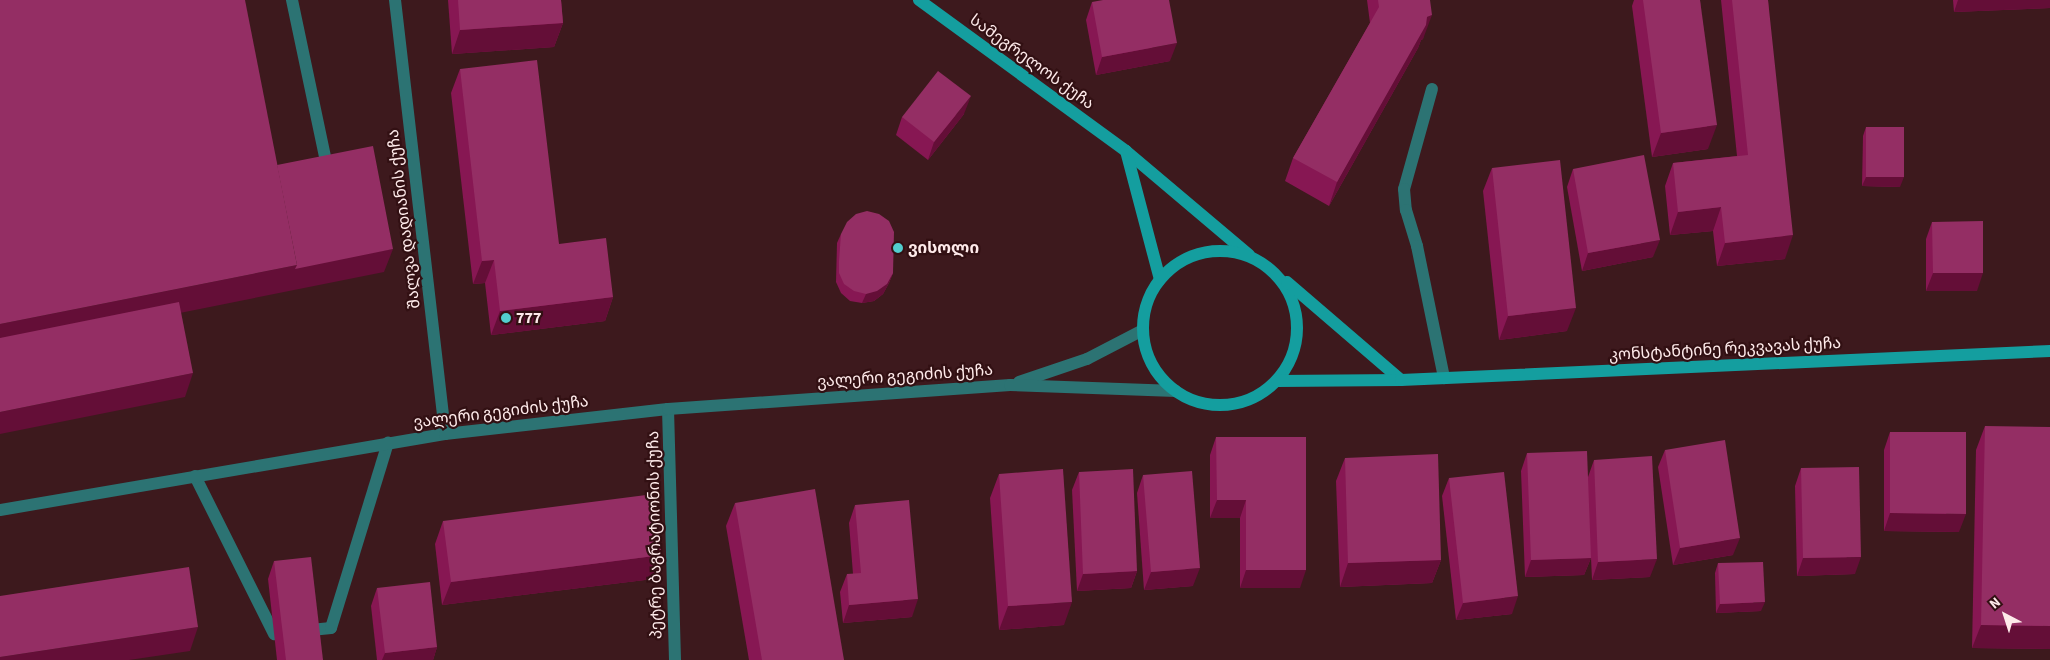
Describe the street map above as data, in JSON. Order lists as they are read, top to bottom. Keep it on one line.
{"streets":{"main road":["სამეგრელოს ქუჩა","კონსტანტინე რეკვავას ქუჩა"],"street":["შალვა დადიანის ქუჩა","ვალერი გეგიძის ქუჩა","პეტრე ბაგრატიონის ქუჩა"]},"crossings":[["სამეგრელოს ქუჩა","კონსტანტინე რეკვავას ქუჩა"],["სამეგრელოს ქუჩა","ვალერი გეგიძის ქუჩა"],["შალვა დადიანის ქუჩა","ვალერი გეგიძის ქუჩა"],["კონსტანტინე რეკვავას ქუჩა","ვალერი გეგიძის ქუჩა"],["ვალერი გეგიძის ქუჩა","პეტრე ბაგრატიონის ქუჩა"]],"places":["ვისოლი","777"],"north":"top left"}
